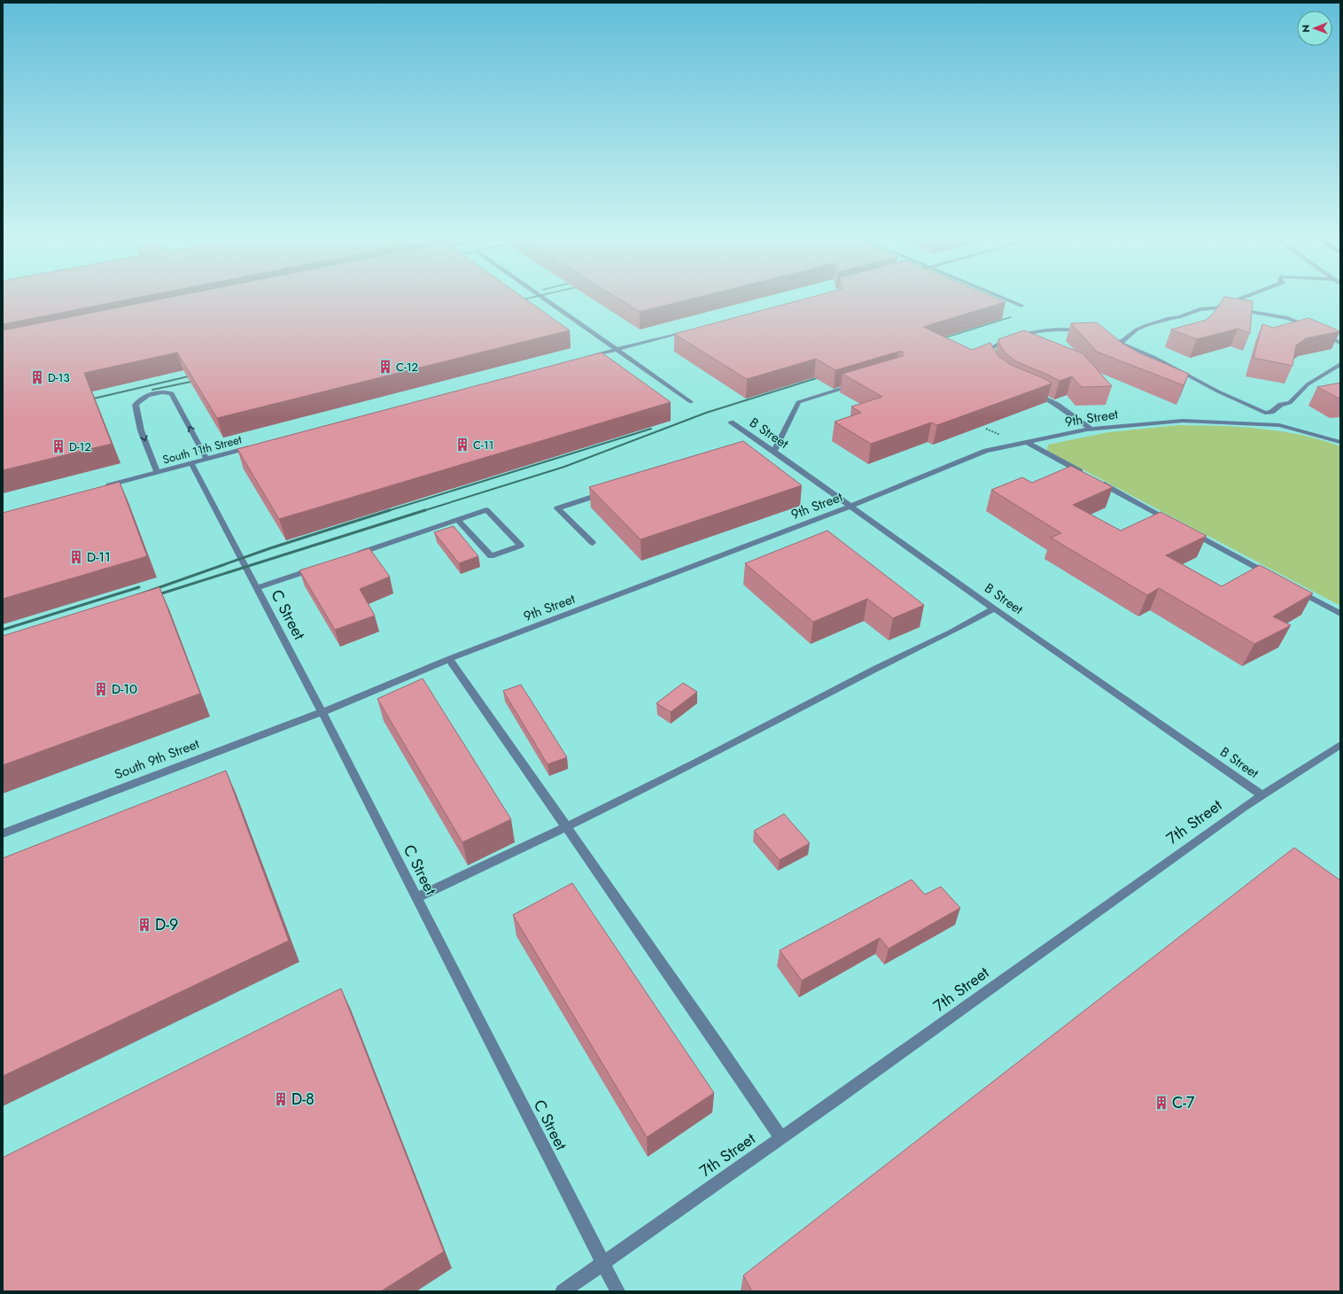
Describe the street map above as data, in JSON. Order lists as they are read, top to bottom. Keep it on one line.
{"streets":{"lane":["9th Street","B Street","South 11th Street","C Street","South 9th Street","7th Street"]},"crossings":[["9th Street","B Street"],["9th Street","C Street"],["9th Street","South 9th Street"],["B Street","7th Street"],["South 11th Street","C Street"],["C Street","South 9th Street"],["C Street","7th Street"]],"places":{"building":["C-12","D-13","C-11","D-12","D-11","D-10","D-9","D-8","C-7"]},"north":"left"}
